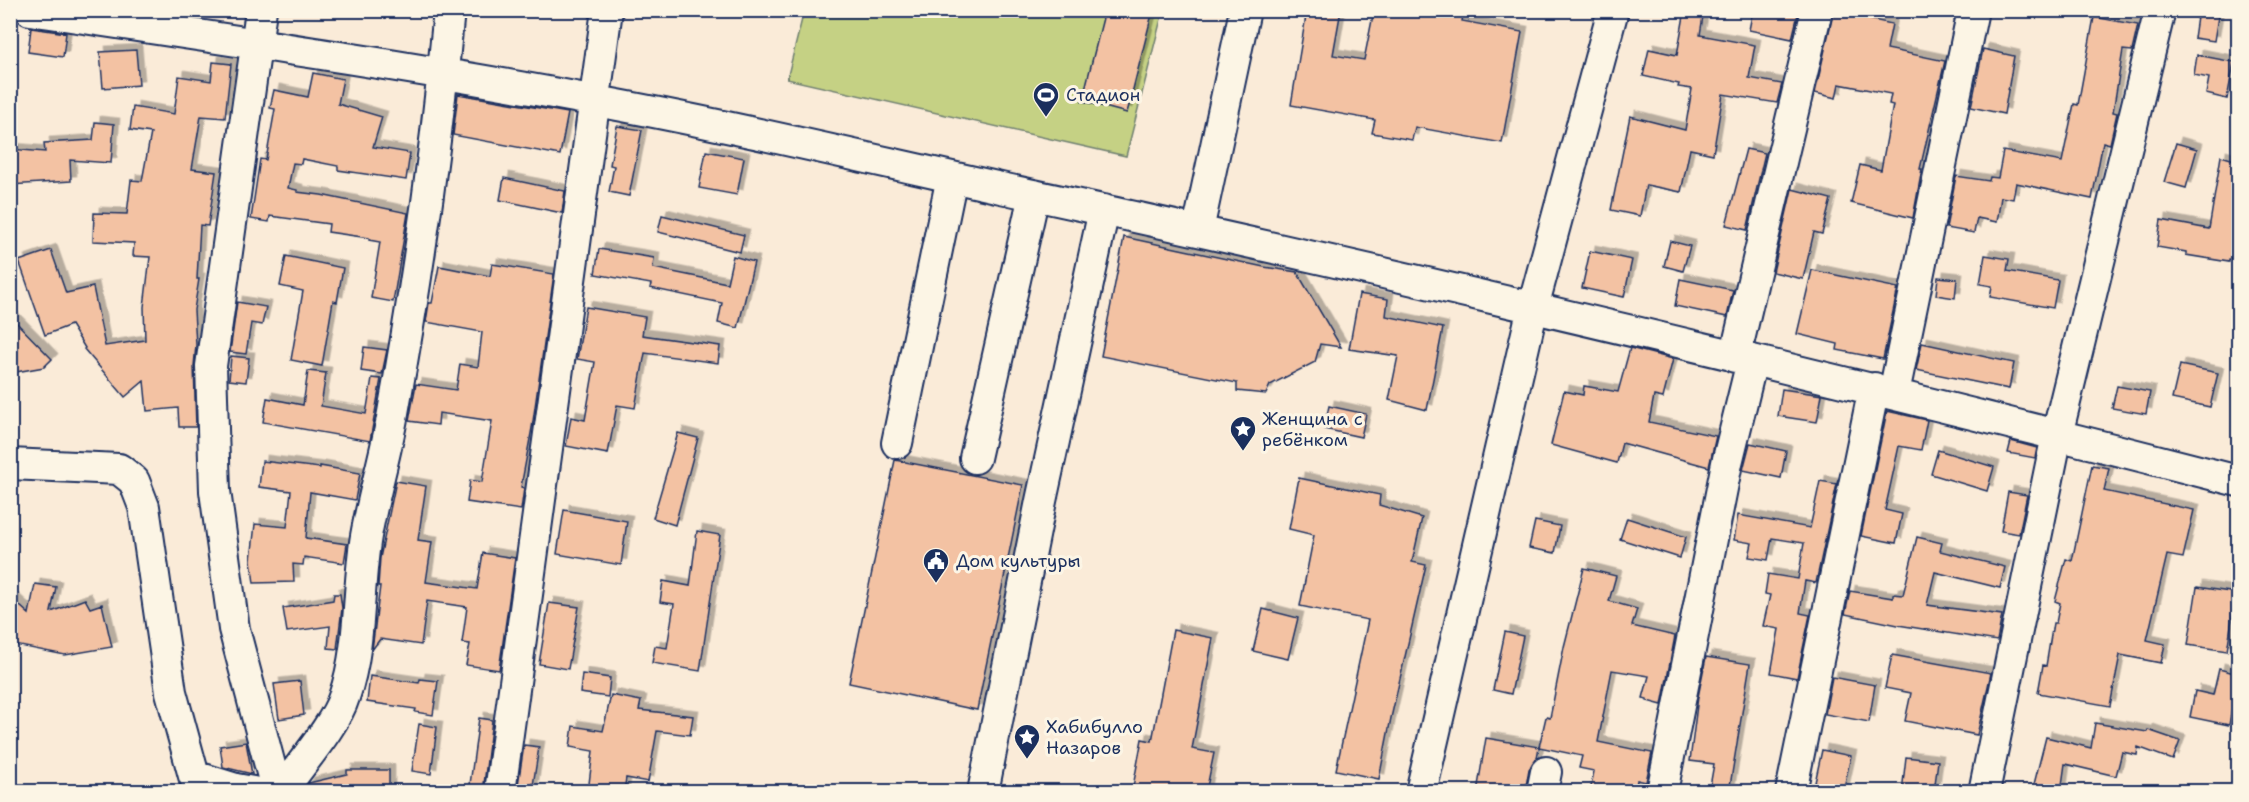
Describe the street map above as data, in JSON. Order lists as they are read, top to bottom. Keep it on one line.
{"places":{"sports":["Стадион"],"place":["Женщина с ребёнком","Хабибулло Назаров"],"public building":["Дом культуры"]}}
